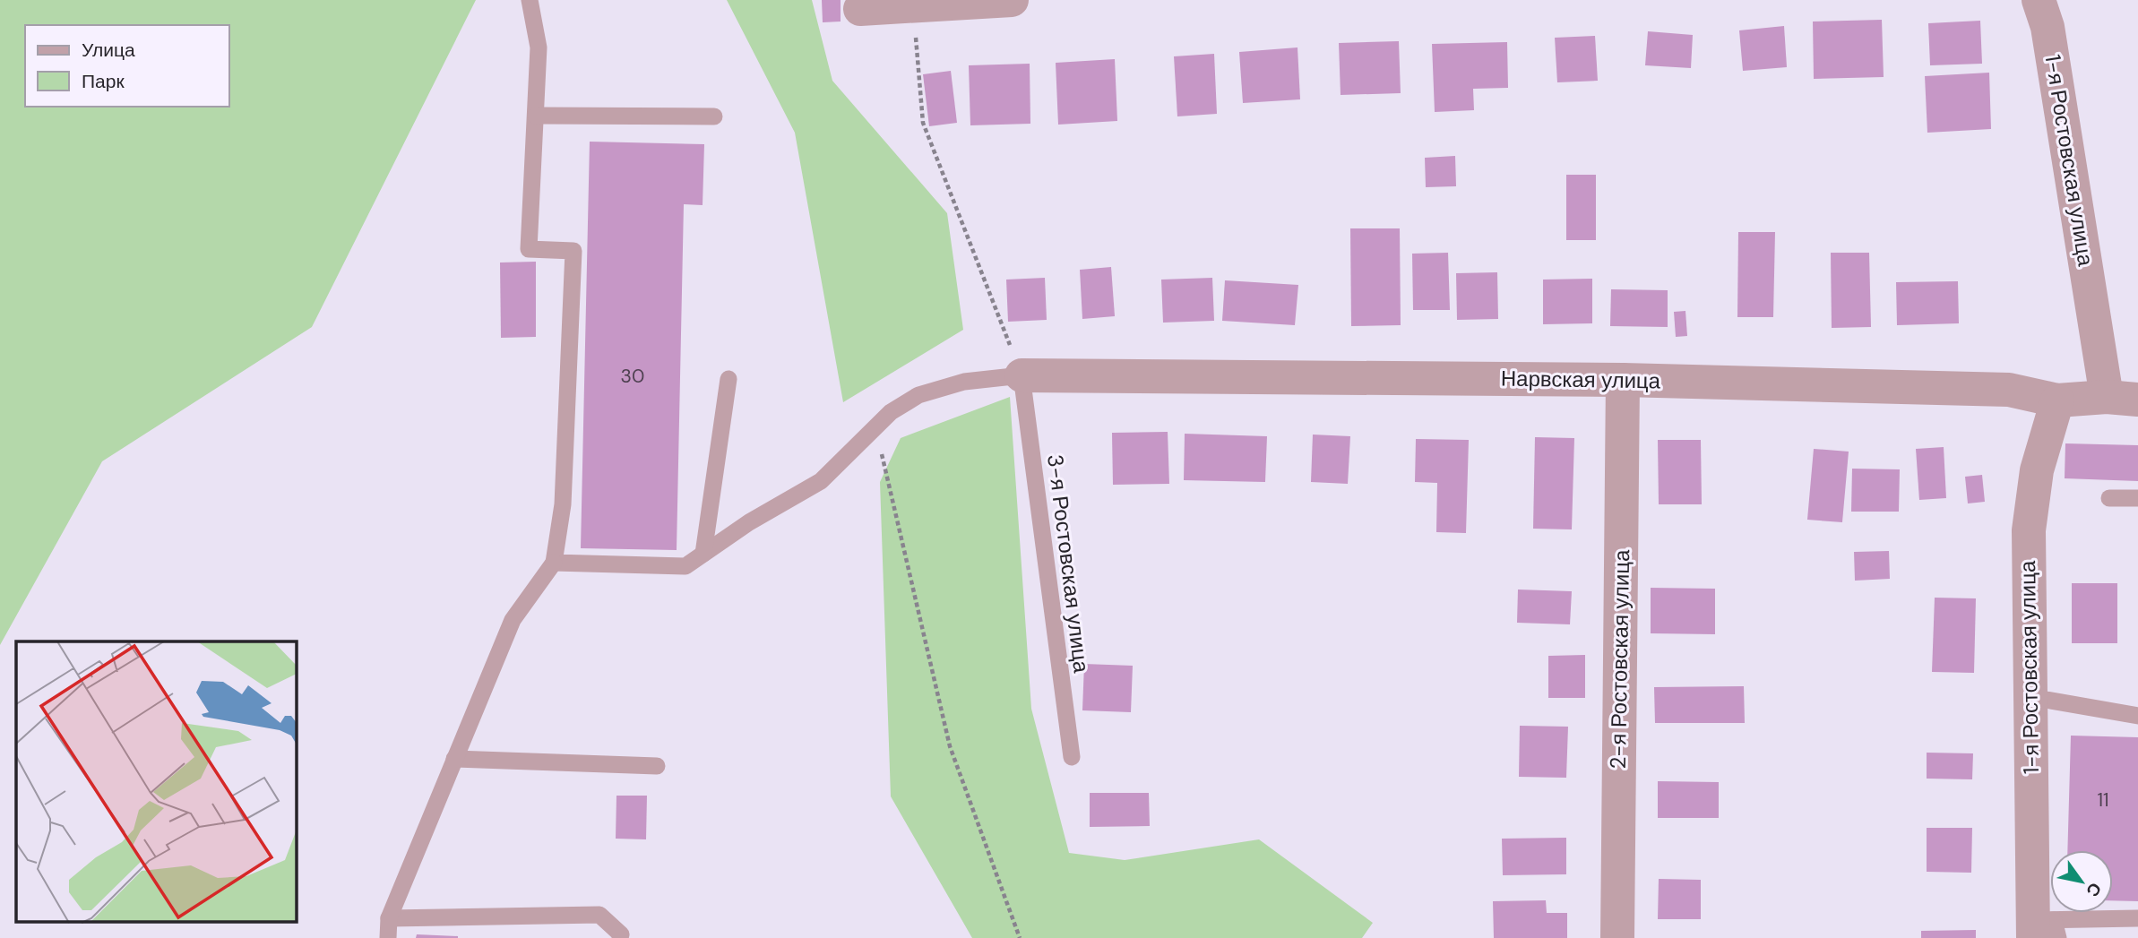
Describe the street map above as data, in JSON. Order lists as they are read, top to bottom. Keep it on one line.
{"streets":{"street":["1-я Ростовская улица","Нарвская улица","2-я Ростовская улица"],"lane":["3-я Ростовская улица"]},"crossings":[["1-я Ростовская улица","Нарвская улица"],["Нарвская улица","3-я Ростовская улица"],["Нарвская улица","2-я Ростовская улица"]],"house_numbers":["30","11"],"legend":["Улица","Парк"],"north":"bottom right"}
